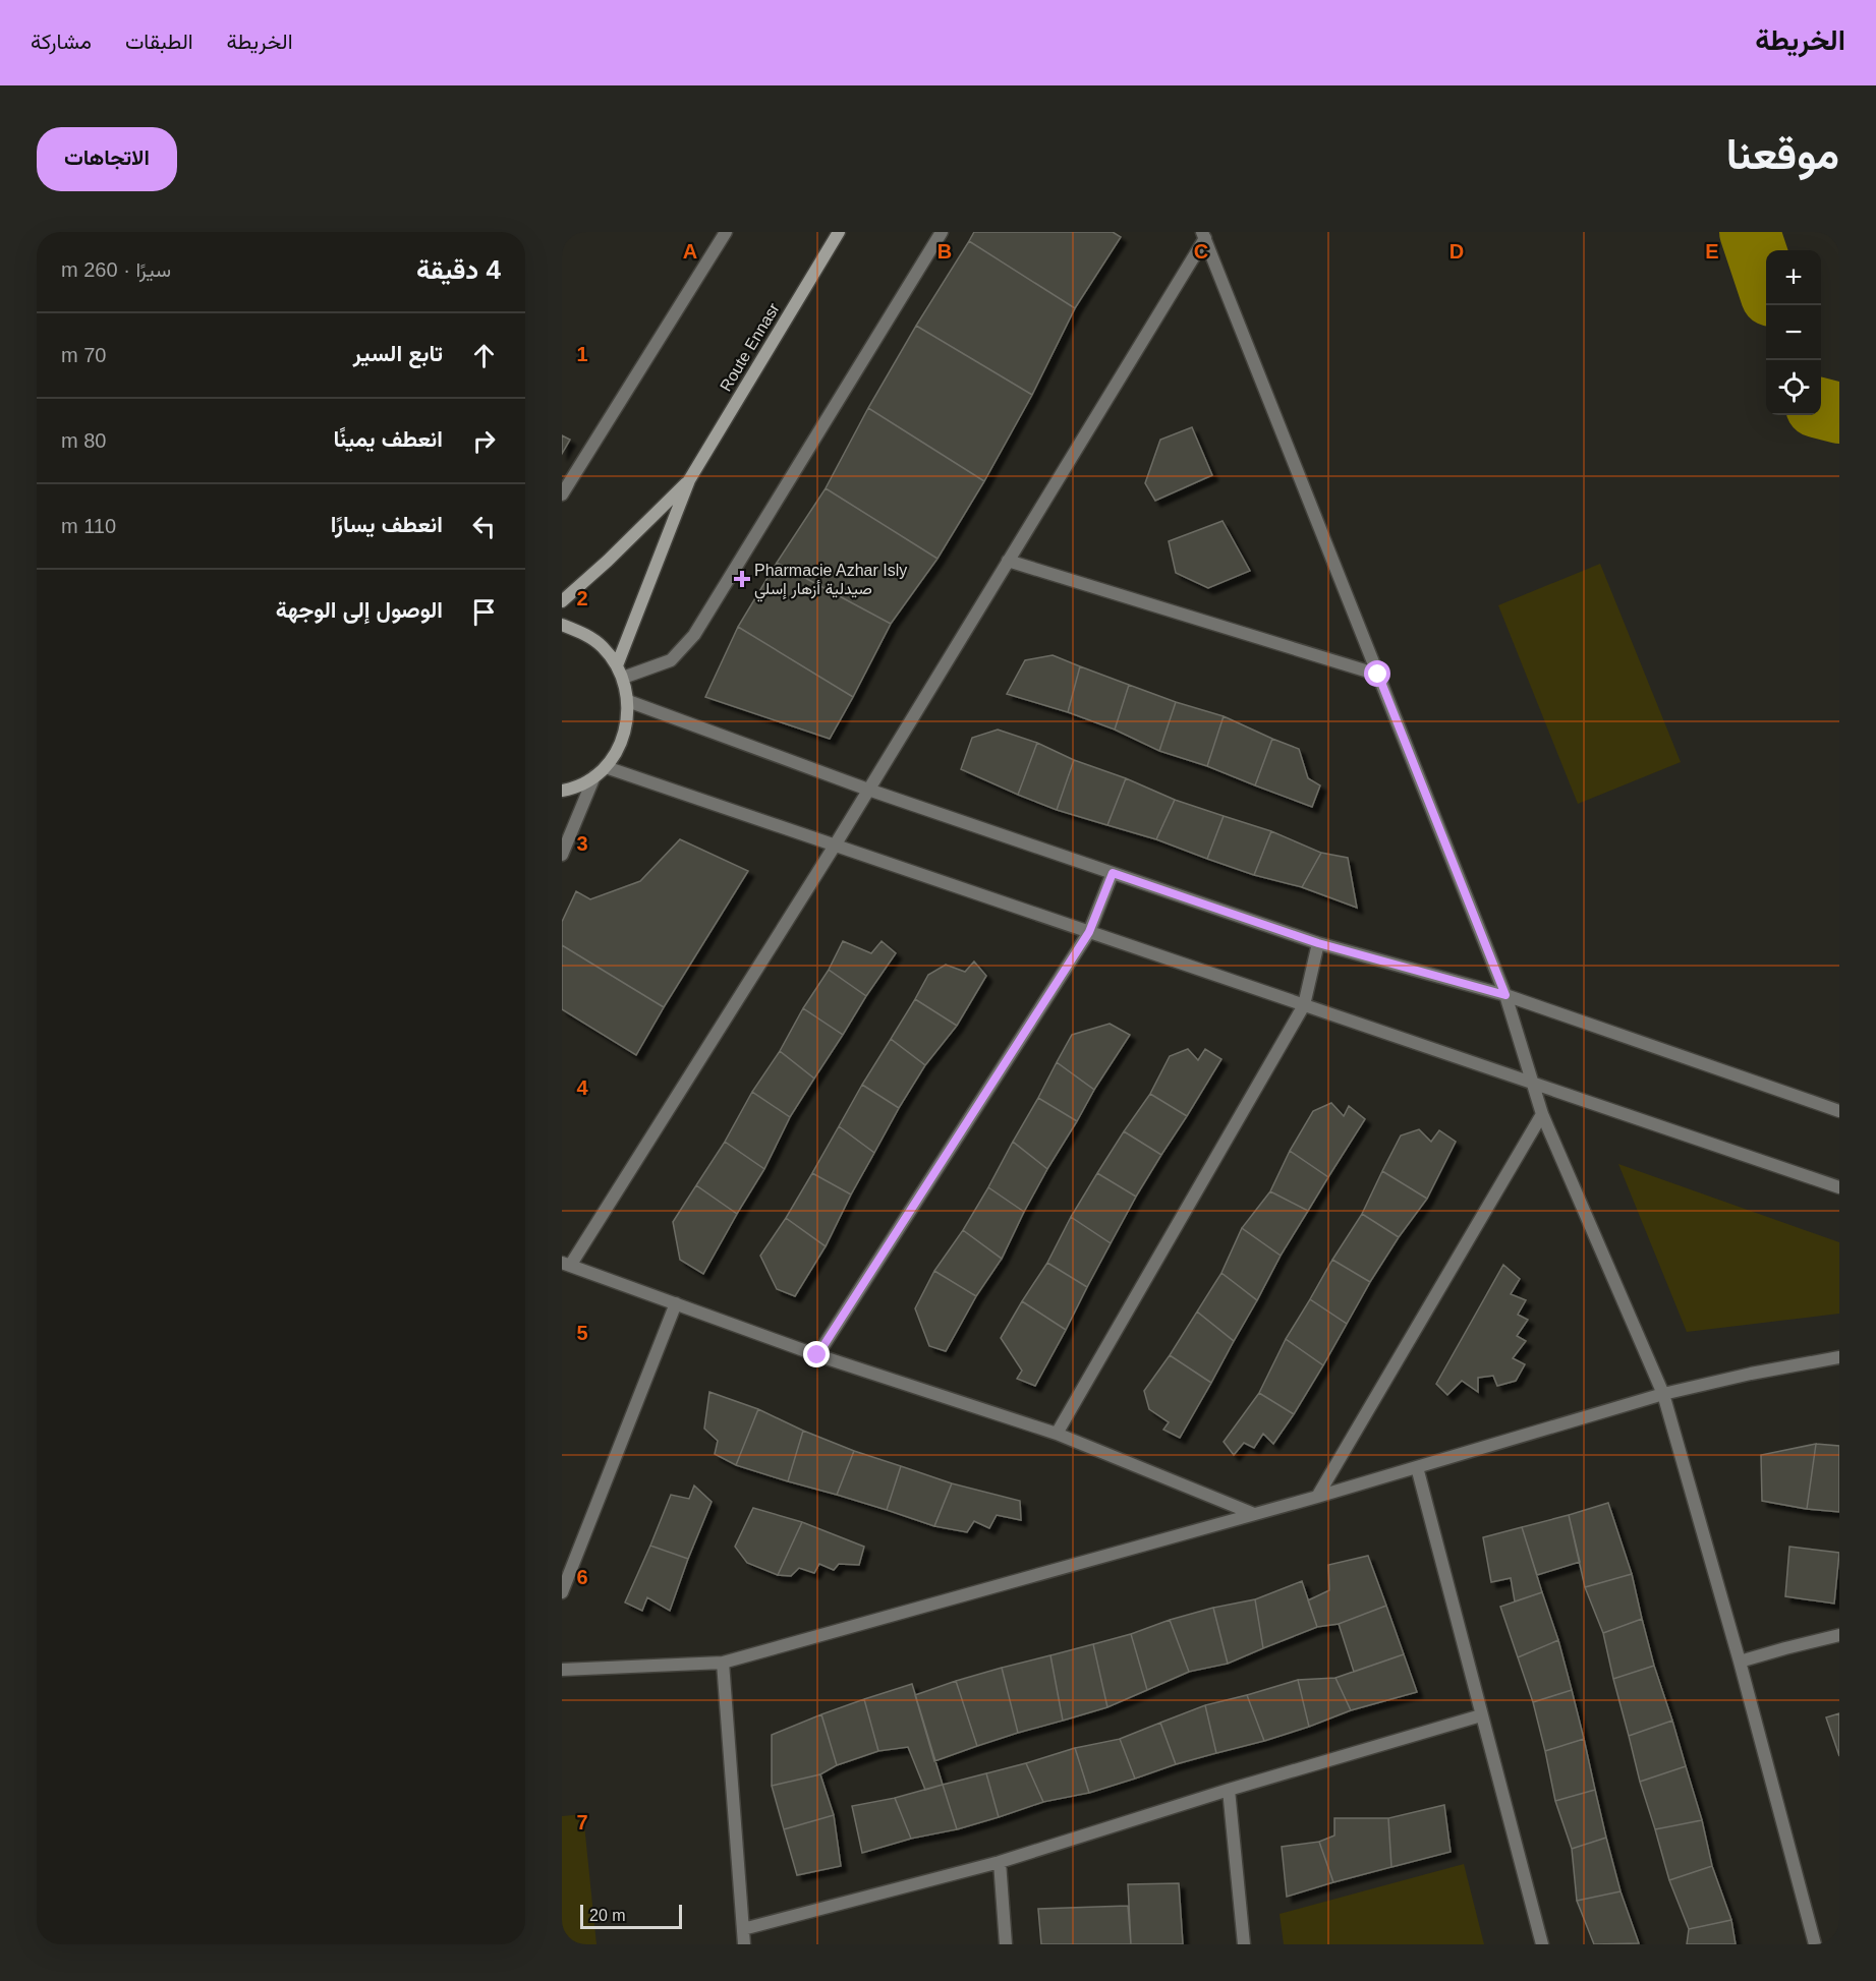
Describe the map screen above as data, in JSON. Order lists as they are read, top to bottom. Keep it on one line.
{"streets":{"main road":["Route Ennasr"]},"places":{"health":["Pharmacie Azhar Isly صيدلية أزهار إسلي"]},"scale_bar":"20 m","page":{"header":"الخريطة","nav":["الخريطة","الطبقات","مشاركة"],"title":"موقعنا","buttons":"الاتجاهات","heading":["4 دقيقة","سيرًا · 260 m"],"map_buttons":["+","−"],"list":[["تابع السير","70 m"],["انعطف يمينًا","80 m"],["انعطف يسارًا","110 m"],"الوصول إلى الوجهة"],"scale":"20 m"},"grid":{"columns":["A","B","C","D","E"],"rows":["1","2","3","4","5","6","7"]}}
